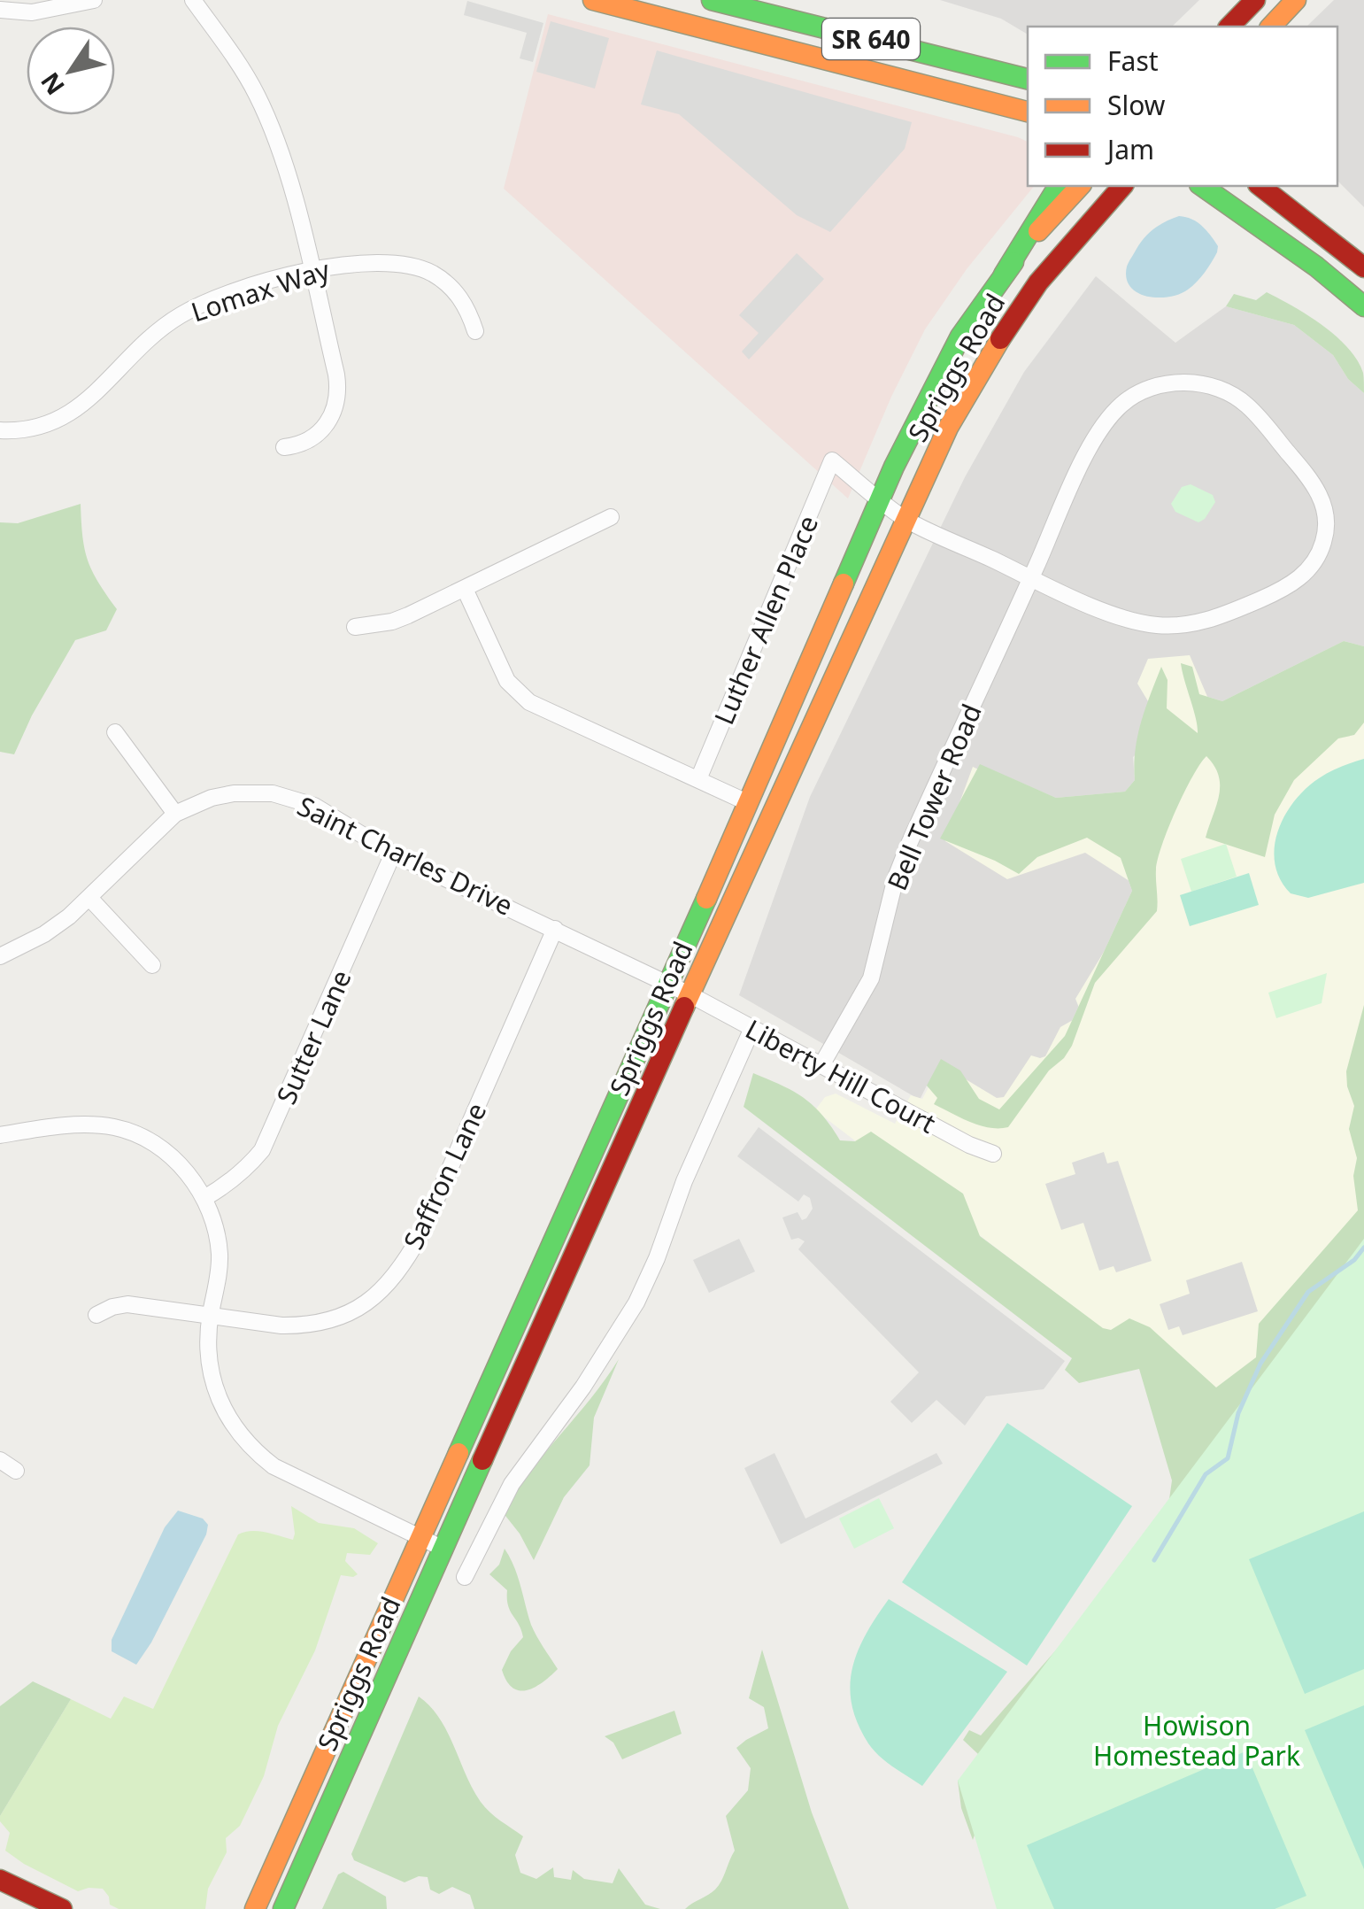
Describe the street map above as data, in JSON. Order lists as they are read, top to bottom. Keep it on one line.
{"streets":{"main road":["SR 640","Spriggs Road"],"street":["Lomax Way","Luther Allen Place","Bell Tower Road","Saint Charles Drive","Sutter Lane","Liberty Hill Court","Saffron Lane"]},"crossings":[["Spriggs Road","Luther Allen Place"],["Spriggs Road","Saint Charles Drive"],["Spriggs Road","Liberty Hill Court"],["Bell Tower Road","Liberty Hill Court"],["Saint Charles Drive","Sutter Lane"],["Saint Charles Drive","Liberty Hill Court"],["Saint Charles Drive","Saffron Lane"]],"parks":["Howison Homestead Park"],"legend":["Fast","Slow","Jam"],"north":"bottom left"}
